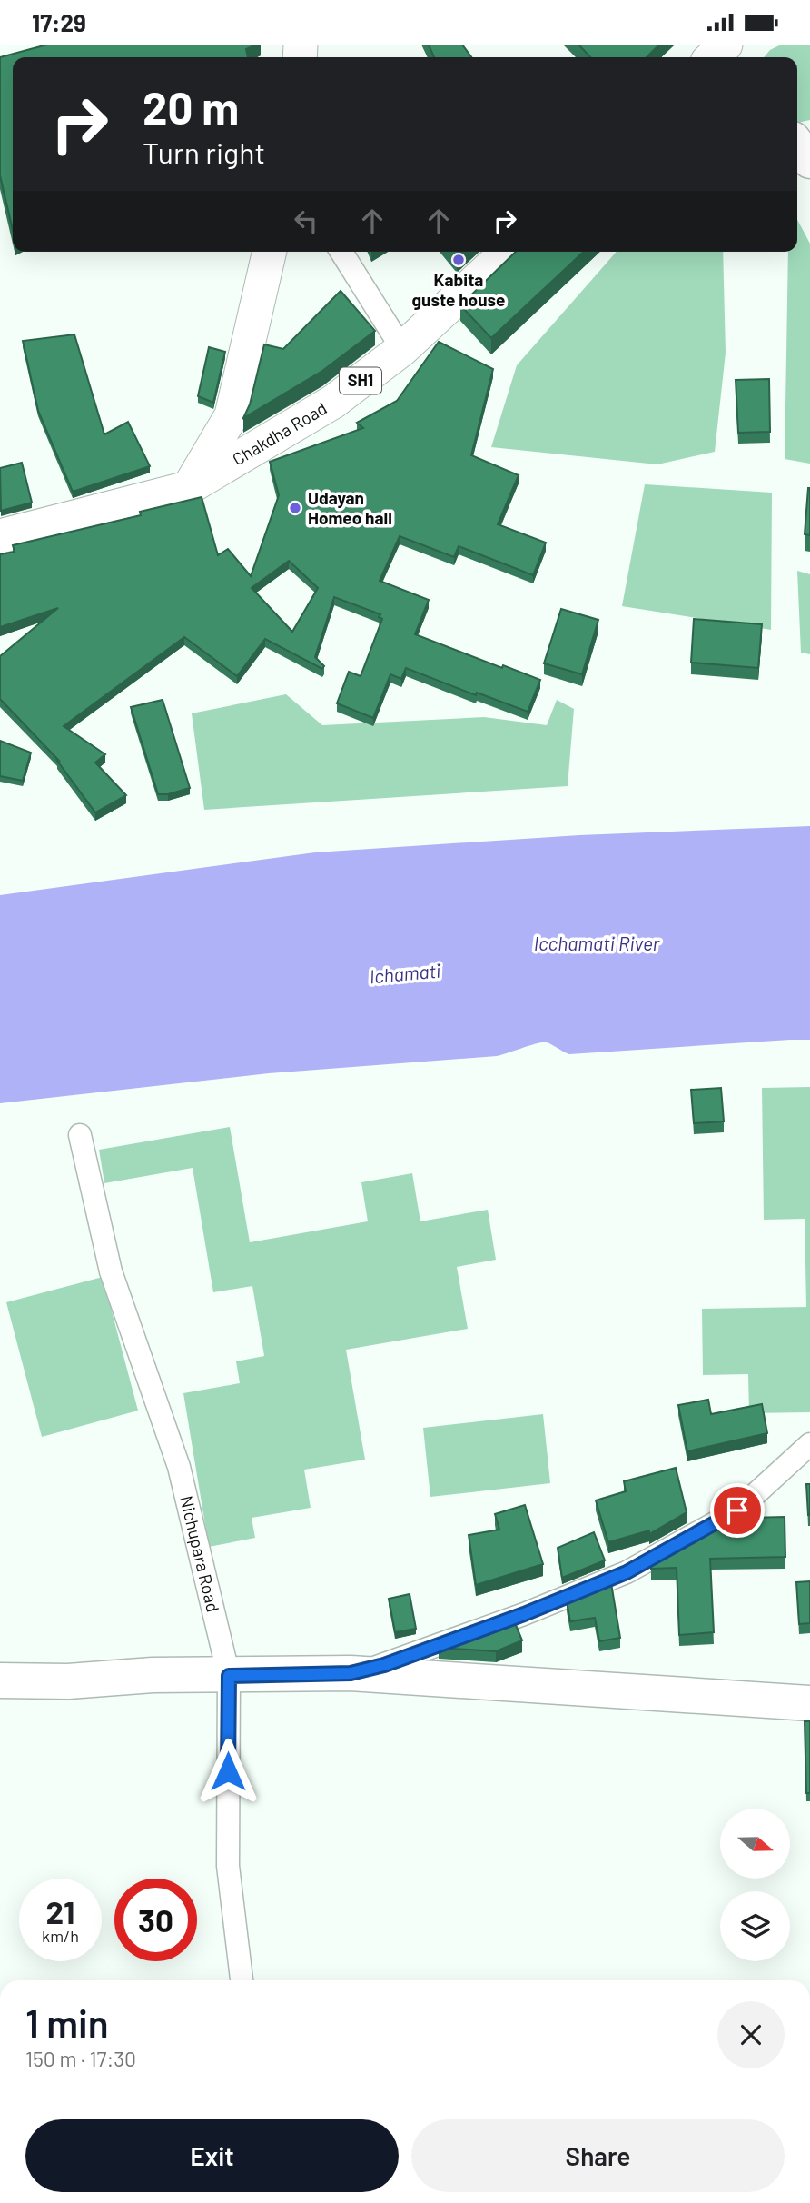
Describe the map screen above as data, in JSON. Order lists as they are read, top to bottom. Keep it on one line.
{"streets":{"main road":["SH1","Chakdha Road"],"street":["Nichupara Road"]},"water":["Icchamati River","Ichamati"],"places":["Kabita guste house","Udayan Homeo hall"],"north":"right","page":{"status":"17:29","turn":["20 m","Turn right"],"speed":"21 km/h","limit":"30","heading":["1 min","150 m · 17:30"],"buttons":["Exit","Share"]}}
